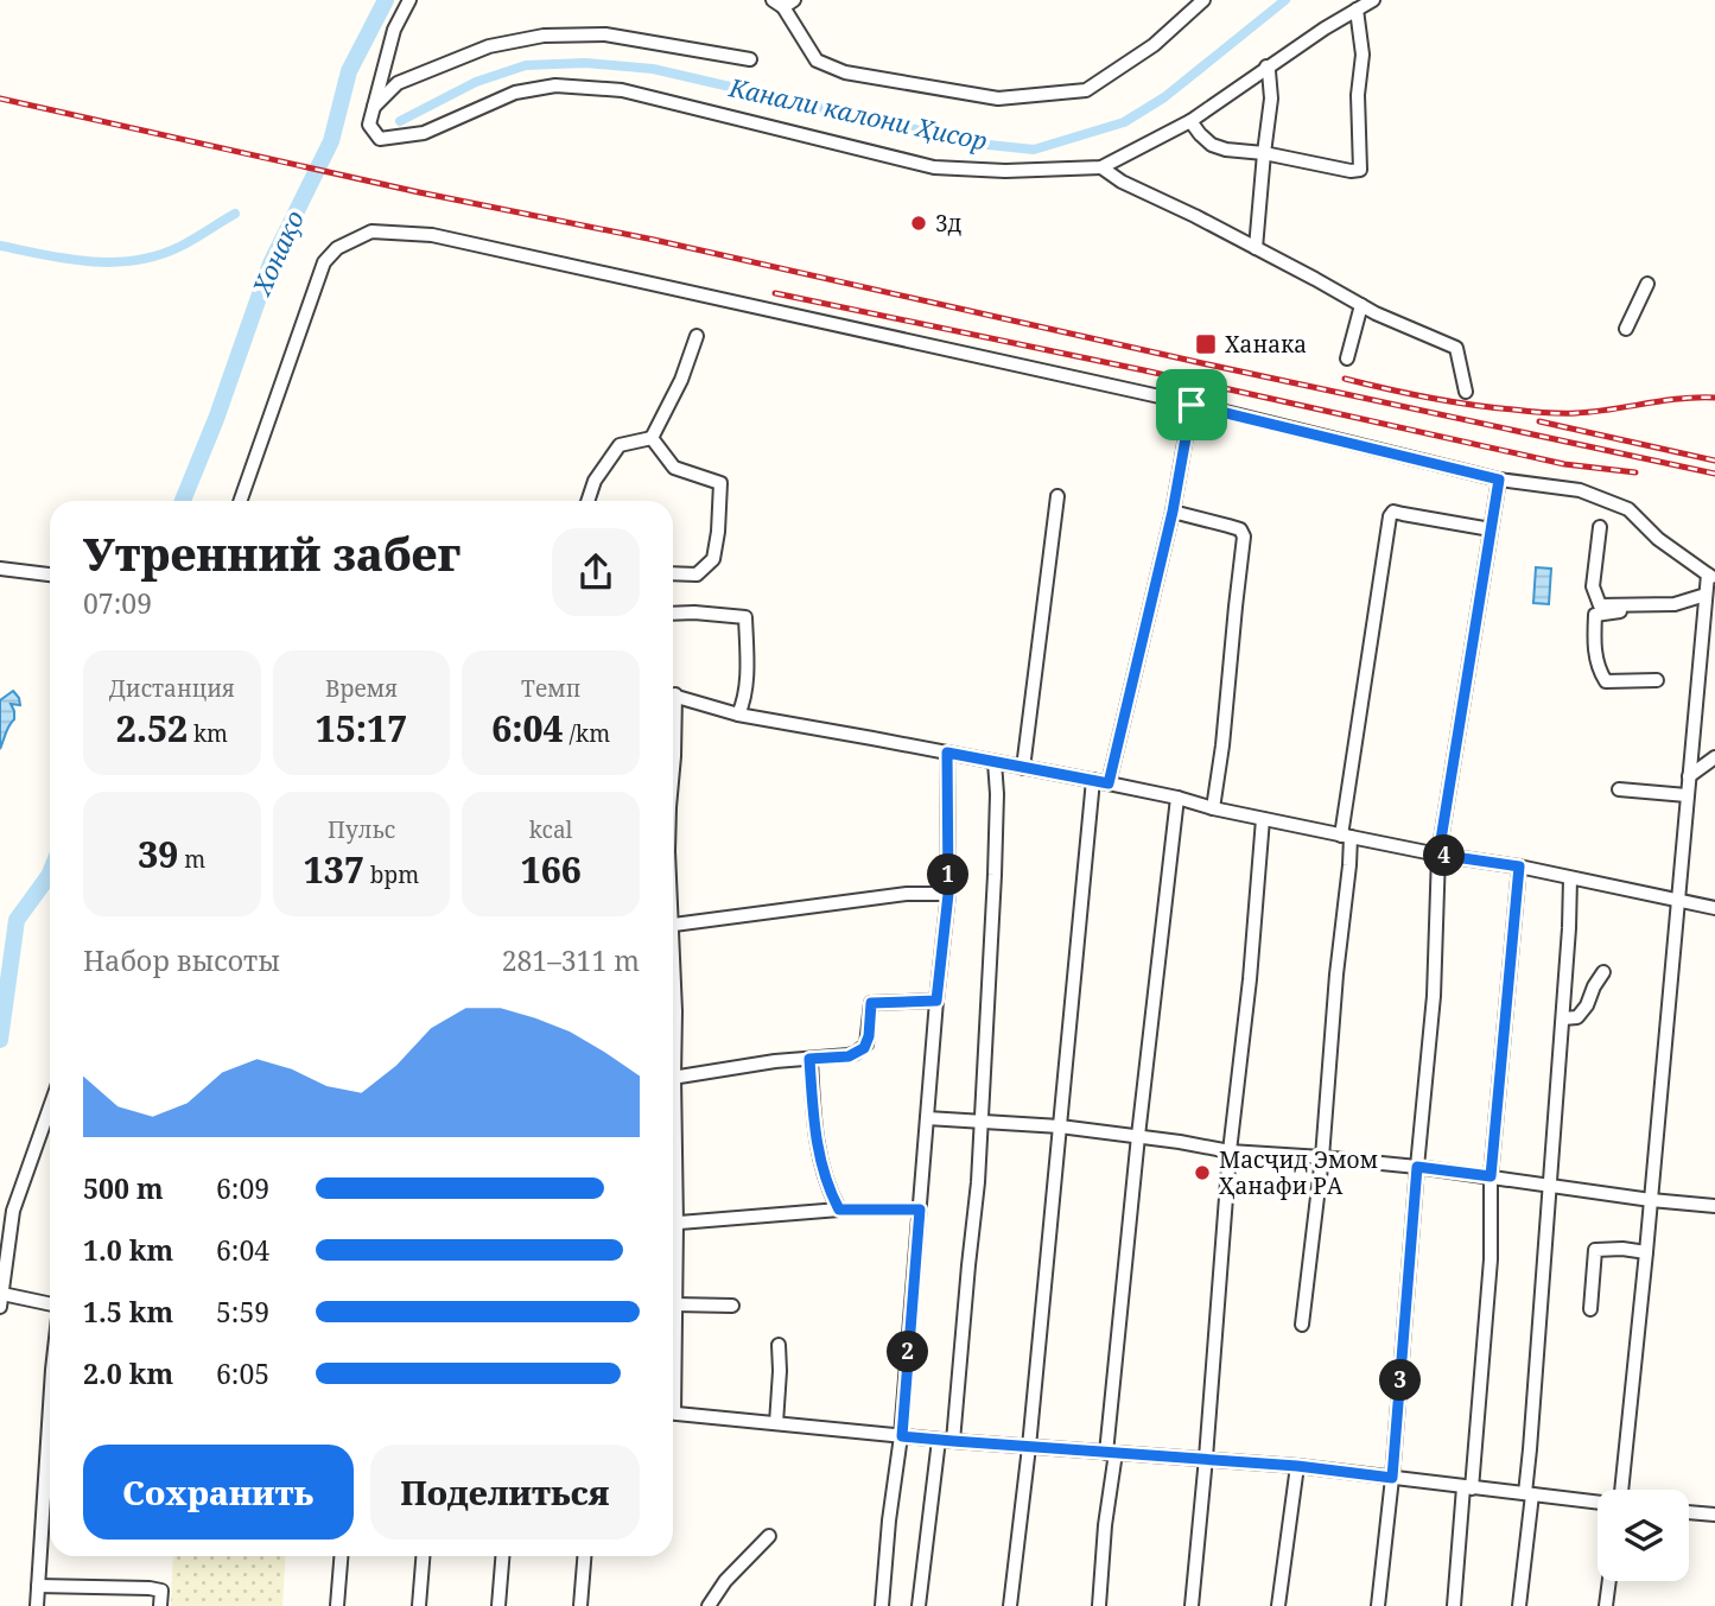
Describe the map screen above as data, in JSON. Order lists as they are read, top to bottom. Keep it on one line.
{"water":["Канали калони Ҳисор","Хонақо"],"places":{"other":["3д","Масҷид Эмом Ҳанафи РА"],"transit":["Ханака"]},"page":{"heading":["Утренний забег","07:09"],"stats":[["Дистанция","2.52 km"],["Время","15:17"],["Темп","6:04 /km"],["39 m"],["Пульс","137 bpm"],["kcal","166"]],"pins":["4","1","2","3"],"chart":["Набор высоты","281–311 m"],"list":[{"name":"500 m","note":"6:09"},{"name":"1.0 km","note":"6:04"},{"name":"1.5 km","note":"5:59"},{"name":"2.0 km","note":"6:05"}],"buttons":["Сохранить","Поделиться"]}}
